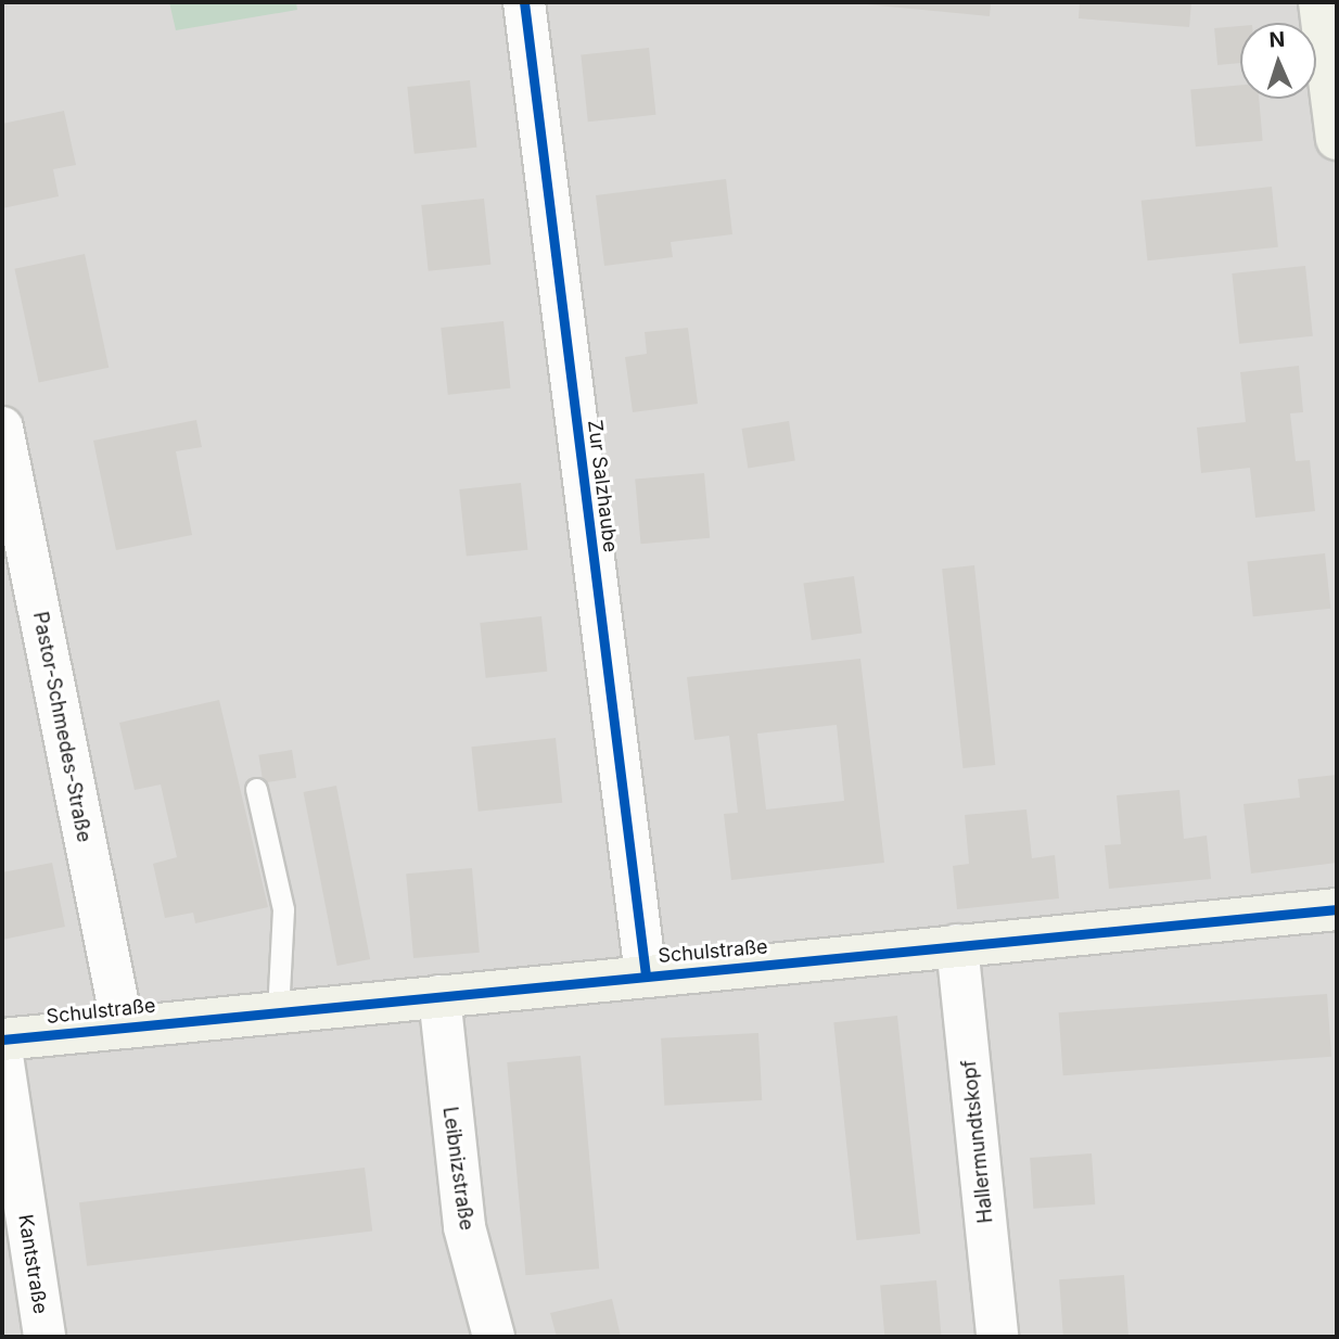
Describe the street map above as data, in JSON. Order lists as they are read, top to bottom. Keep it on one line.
{"streets":{"street":["Zur Salzhaube","Pastor-Schmedes-Straße","Schulstraße","Hallermundtskopf","Leibnizstraße","Kantstraße"]},"crossings":[["Zur Salzhaube","Schulstraße"],["Pastor-Schmedes-Straße","Schulstraße"],["Schulstraße","Hallermundtskopf"],["Schulstraße","Leibnizstraße"]],"north":"top"}
